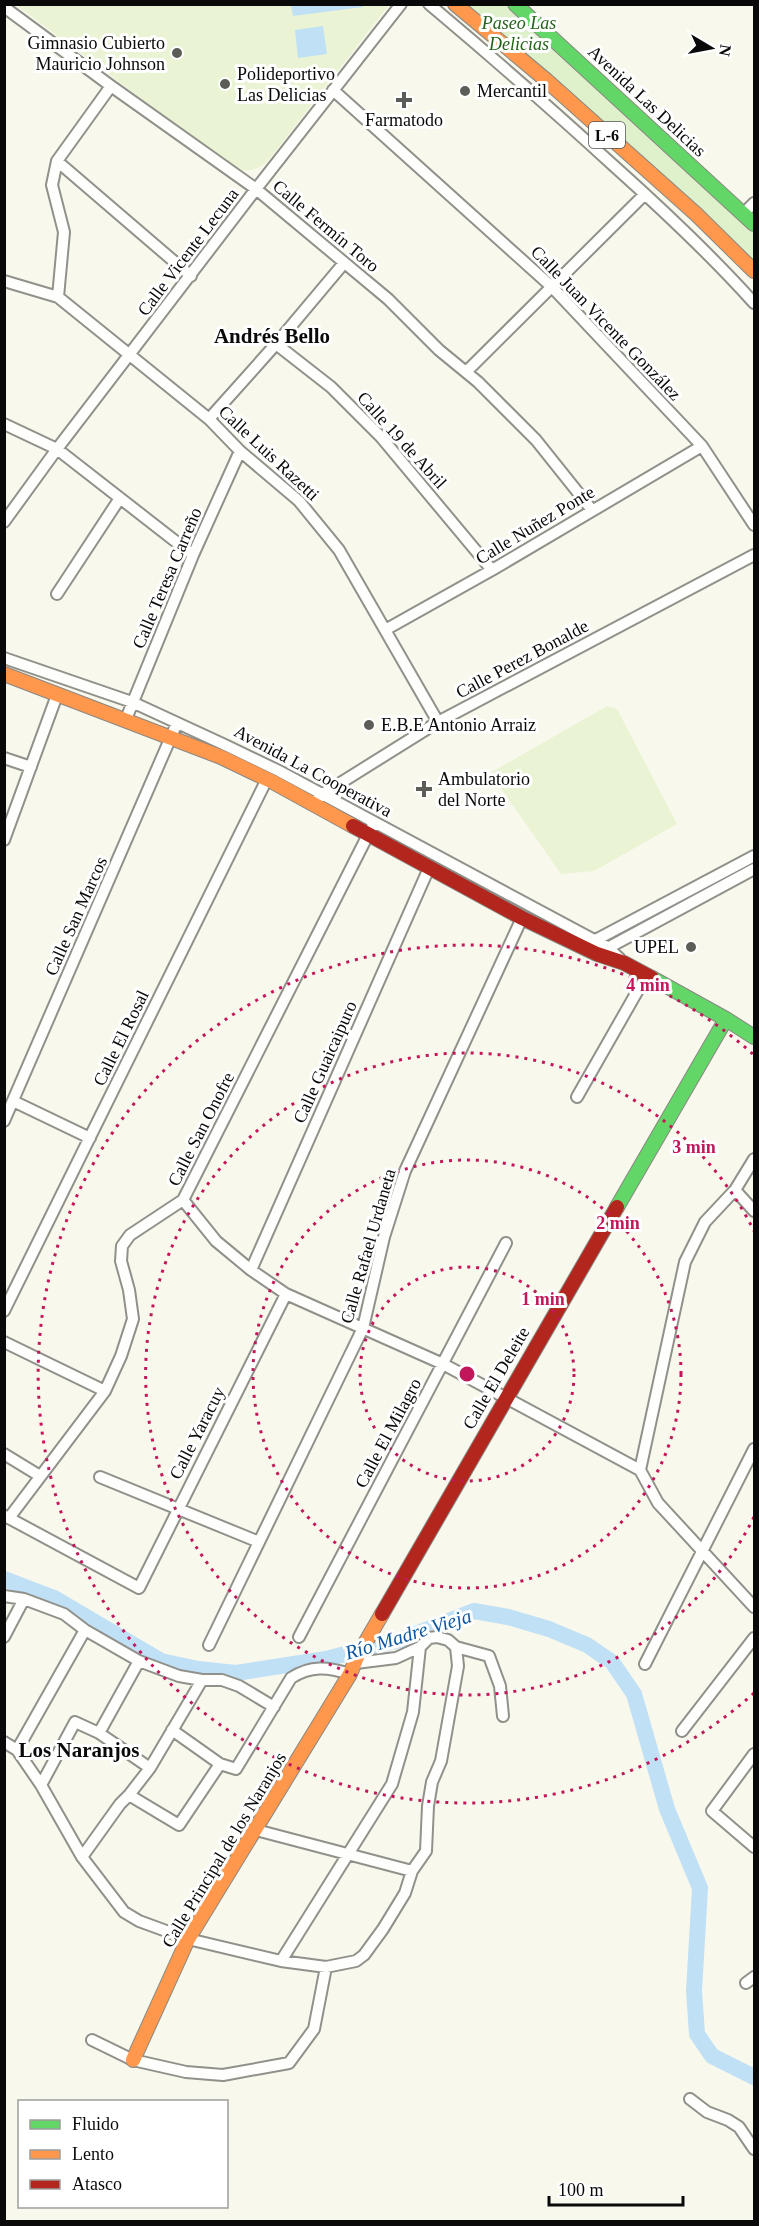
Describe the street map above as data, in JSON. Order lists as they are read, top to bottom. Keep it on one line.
{"streets":{"street":["Avenida Las Delicias","L-6","Calle Fermín Toro","Calle Vicente Lecuna","Calle Juan Vicente González","Calle 19 de Abril","Calle Luis Razetti","Calle Nuñez Ponte","Calle Teresa Carreño","Calle Perez Bonalde","Avenida La Cooperativa","Calle San Marcos","Calle El Rosal","Calle Guaicaipuro","Calle San Onofre","Calle Rafael Urdaneta","Calle El Deleite","Calle Yaracuy","Calle El Milagro","Calle Principal de los Naranjos"]},"crossings":[["Calle Fermín Toro","Calle Vicente Lecuna"],["Calle Fermín Toro","Calle Nuñez Ponte"],["Calle Vicente Lecuna","Calle Juan Vicente González"],["Calle Vicente Lecuna","Calle Luis Razetti"],["Calle Juan Vicente González","Calle Nuñez Ponte"],["Calle 19 de Abril","Calle Nuñez Ponte"],["Calle Luis Razetti","Calle Nuñez Ponte"],["Calle Luis Razetti","Calle Teresa Carreño"],["Calle Luis Razetti","Calle Perez Bonalde"],["Calle Teresa Carreño","Avenida La Cooperativa"],["Calle Perez Bonalde","Avenida La Cooperativa"],["Avenida La Cooperativa","Calle San Marcos"],["Avenida La Cooperativa","Calle El Rosal"],["Avenida La Cooperativa","Calle Guaicaipuro"],["Avenida La Cooperativa","Calle San Onofre"],["Avenida La Cooperativa","Calle Rafael Urdaneta"],["Avenida La Cooperativa","Calle El Deleite"],["Calle San Onofre","Calle Yaracuy"],["Calle El Deleite","Calle Principal de los Naranjos"]],"districts":["Andrés Bello","Los Naranjos"],"water":["Río Madre Vieja"],"parks":["Paseo Las Delicias"],"places":{"other":["Gimnasio Cubierto Mauricio Johnson","Polideportivo Las Delicias","Mercantil","E.B.E Antonio Arraiz","UPEL"],"health":["Farmatodo","Ambulatorio del Norte"]},"legend":["Fluido","Lento","Atasco"],"scale_bar":"100 m","north":"right","rings":["4 min","3 min","2 min","1 min"]}
